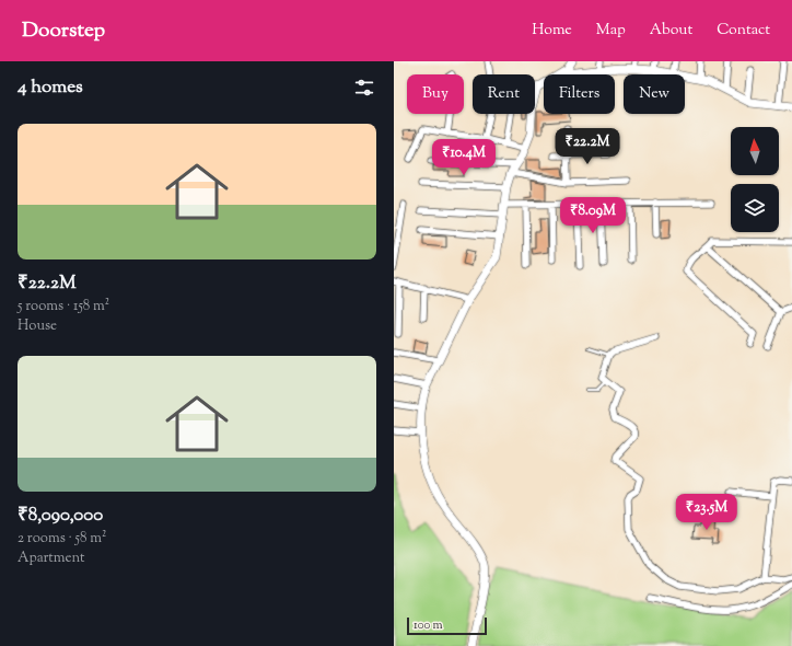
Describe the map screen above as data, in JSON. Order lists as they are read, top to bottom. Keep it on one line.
{"scale_bar":"100 m","north":"top","page":{"header":"Doorstep","nav":["Home","Map","About","Contact"],"heading":"4 homes","chip":["Buy","Rent","Filters","New"],"list":[{"name":"₹22.2M","note":"5 rooms · 158 m² · House"},{"name":"₹8,090,000","note":"2 rooms · 58 m² · Apartment"}],"price":["₹22.2M","₹10.4M","₹8.09M","₹23.5M"],"scale":"100 m"}}
